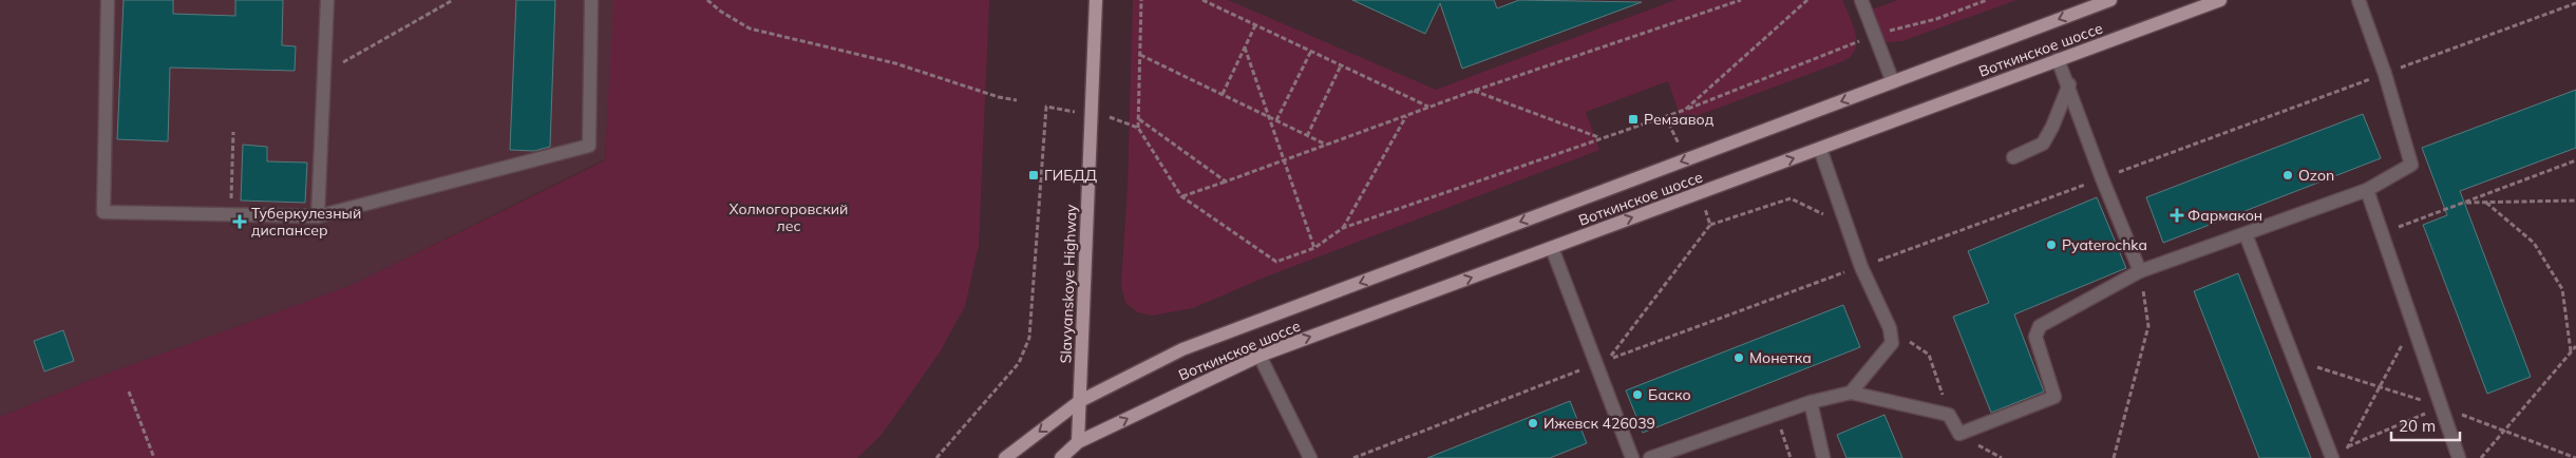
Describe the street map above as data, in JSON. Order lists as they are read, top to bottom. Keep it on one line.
{"streets":{"main road":["Воткинское шоссе","Slavyanskoye Highway"]},"crossings":[["Воткинское шоссе","Slavyanskoye Highway"]],"parks":["Холмогоровский лес"],"places":{"transit":["Ремзавод","ГИБДД"],"other":["Ozon","Pyaterochka","Монетка","Баско","Ижевск 426039"],"health":["Фармакон","Туберкулезный диспансер"]},"scale_bar":"20 m"}
